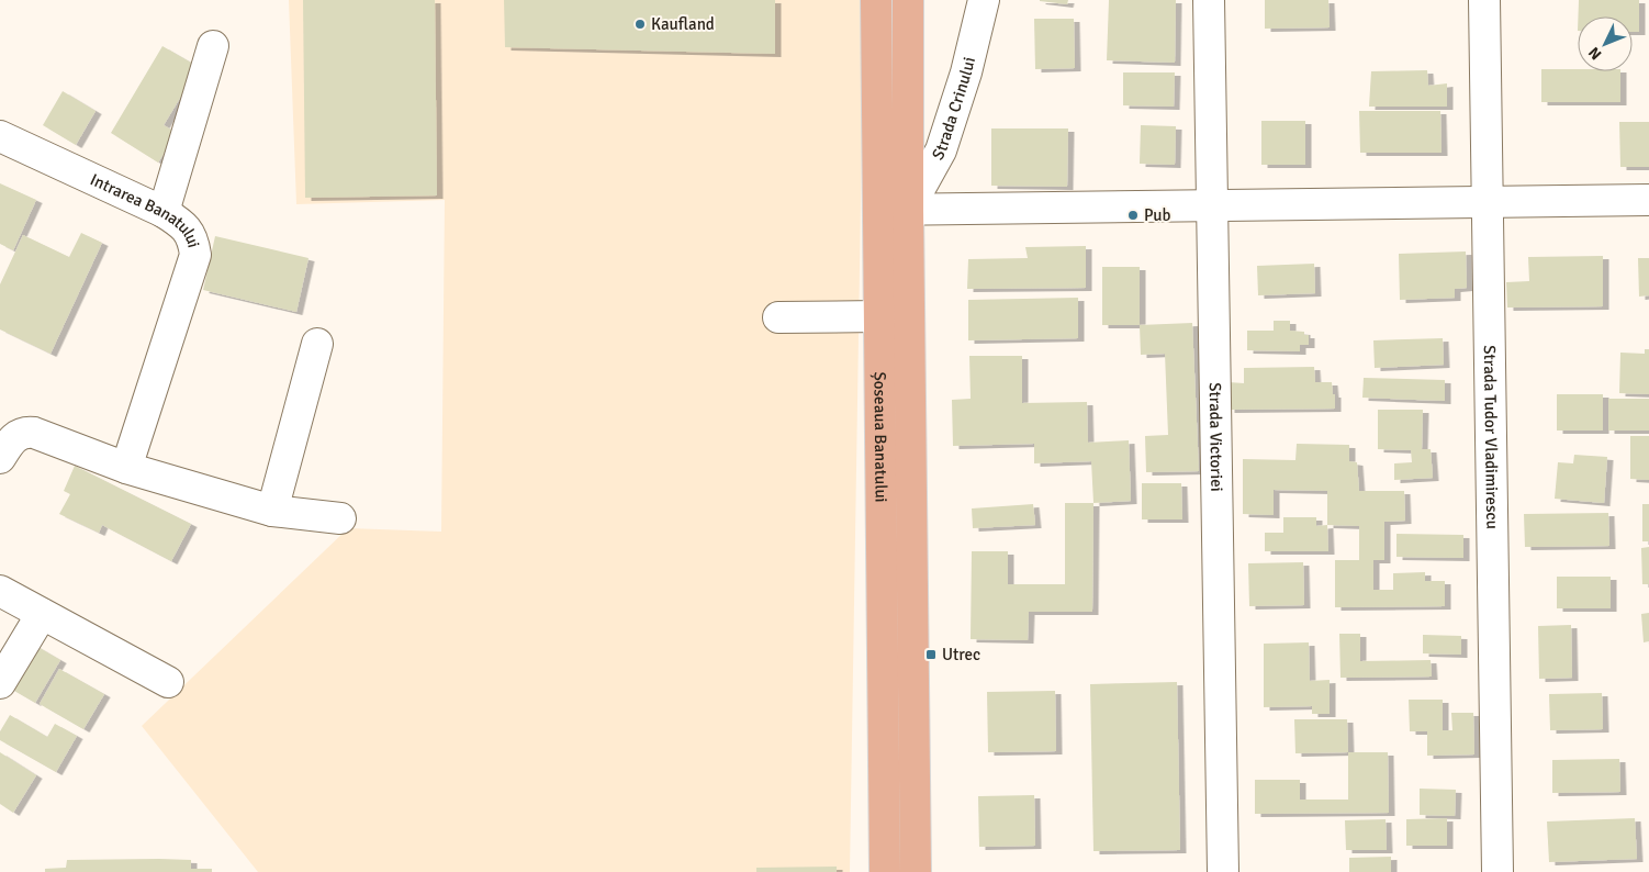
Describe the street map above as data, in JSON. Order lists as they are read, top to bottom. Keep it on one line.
{"streets":{"main road":["Șoseaua Banatului"],"street":["Strada Crinului","Intrarea Banatului","Strada Victoriei","Strada Tudor Vladimirescu"]},"crossings":[["Strada Crinului","Șoseaua Banatului"]],"places":{"other":["Kaufland","Pub"],"transit":["Utrec"]},"north":"bottom left"}
